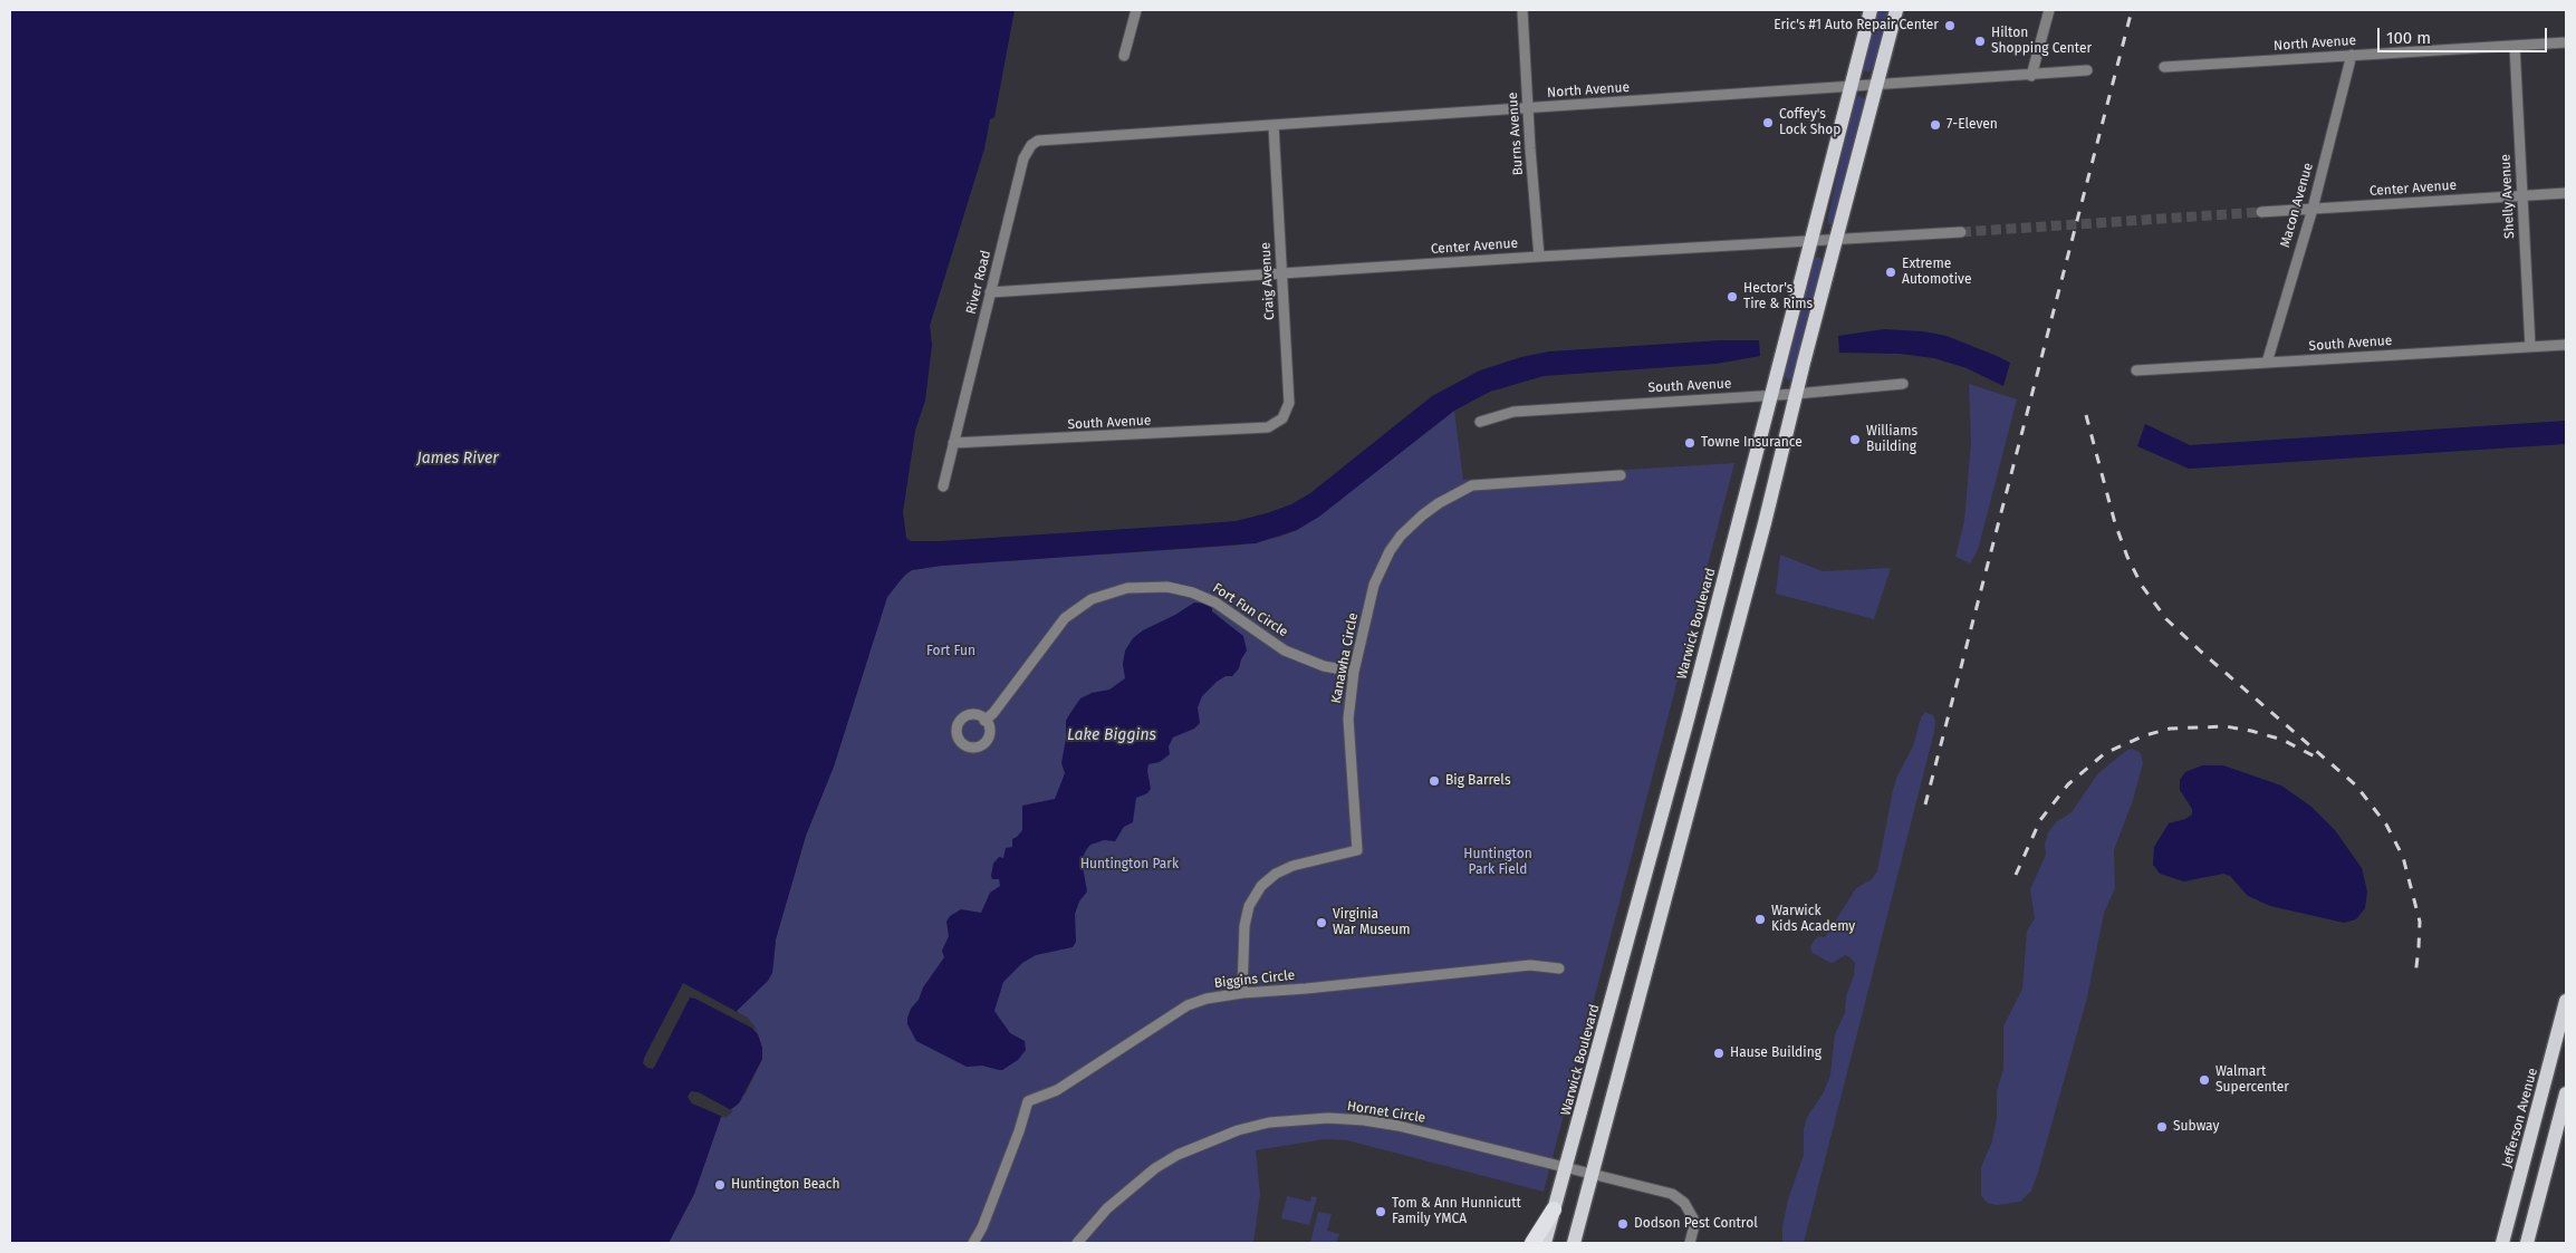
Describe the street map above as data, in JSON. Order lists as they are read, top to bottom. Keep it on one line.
{"streets":{"main road":["Warwick Boulevard","Jefferson Avenue"],"street":["North Avenue","Burns Avenue","Center Avenue","Shelly Avenue","Macon Avenue","Craig Avenue","River Road","South Avenue","Fort Fun Circle","Kanawha Circle","Biggins Circle","Hornet Circle"]},"crossings":[["North Avenue","Burns Avenue"],["North Avenue","Shelly Avenue"],["North Avenue","Macon Avenue"],["North Avenue","Craig Avenue"],["North Avenue","River Road"],["North Avenue","Warwick Boulevard"],["Burns Avenue","Center Avenue"],["Center Avenue","Shelly Avenue"],["Center Avenue","Macon Avenue"],["Center Avenue","Craig Avenue"],["Center Avenue","River Road"],["Center Avenue","Warwick Boulevard"],["Shelly Avenue","South Avenue"],["Macon Avenue","South Avenue"],["Craig Avenue","South Avenue"],["River Road","South Avenue"],["South Avenue","Warwick Boulevard"],["Fort Fun Circle","Kanawha Circle"],["Warwick Boulevard","Hornet Circle"],["Kanawha Circle","Biggins Circle"]],"water":["James River","Lake Biggins"],"parks":["Fort Fun","Huntington Park Field","Huntington Park"],"places":["Eric's #1 Auto Repair Center","Hilton Shopping Center","Coffey's Lock Shop","7-Eleven","Extreme Automotive","Hector's Tire & Rims","Williams Building","Towne Insurance","Big Barrels","Warwick Kids Academy","Virginia War Museum","Hause Building","Walmart Supercenter","Subway","Huntington Beach","Tom & Ann Hunnicutt Family YMCA","Dodson Pest Control"],"scale_bar":"100 m"}
